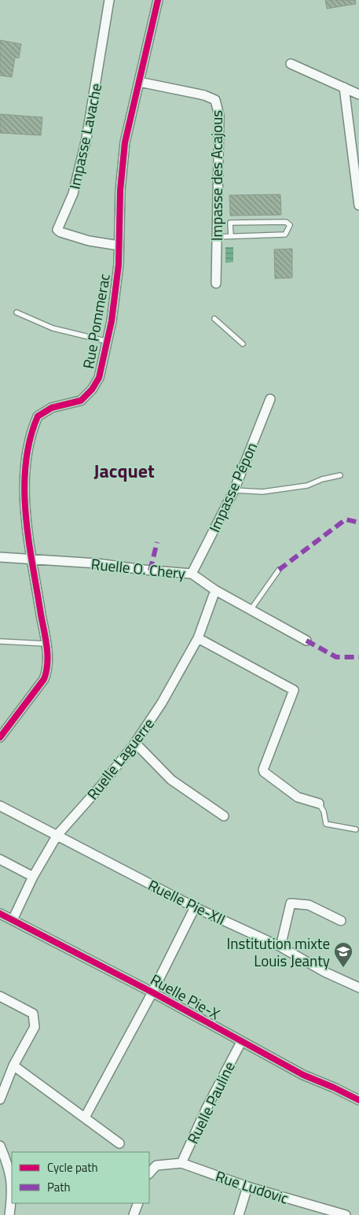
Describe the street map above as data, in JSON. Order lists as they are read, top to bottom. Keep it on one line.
{"streets":{"street":["Impasse Lavache","Impasse des Acajous","Rue Pommerac","Impasse Pépon","Ruelle O. Chery","Ruelle Laguerre","Ruelle Pie-XII","Ruelle Pie-X","Ruelle Pauline","Rue Ludovic"]},"crossings":[["Impasse Lavache","Rue Pommerac"],["Impasse des Acajous","Rue Pommerac"],["Rue Pommerac","Ruelle O. Chery"],["Impasse Pépon","Ruelle O. Chery"],["Ruelle O. Chery","Ruelle Laguerre"],["Ruelle Laguerre","Ruelle Pie-XII"],["Ruelle Laguerre","Ruelle Pie-X"],["Ruelle Pie-X","Ruelle Pauline"],["Ruelle Pauline","Rue Ludovic"]],"districts":["Jacquet"],"places":{"school or university":["Institution mixte Louis Jeanty"]},"legend":["Cycle path","Path"]}
